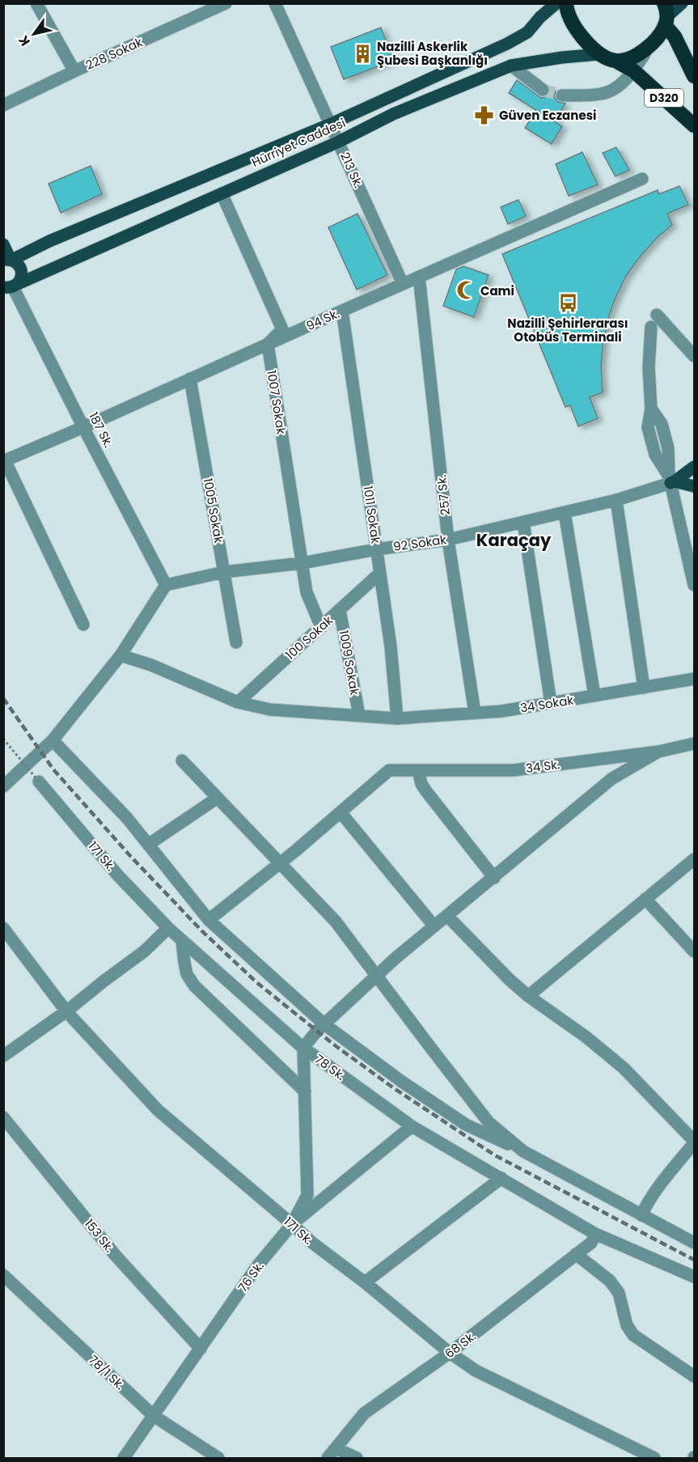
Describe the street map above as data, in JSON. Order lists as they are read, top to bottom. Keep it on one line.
{"streets":{"highway":["D320"],"main road":["Hürriyet Caddesi"],"street":["228 Sokak","213 Sk.","94 Sk.","1007 Sokak","187 Sk.","257 Sk.","1005 Sokak","1011 Sokak","92 Sokak","100 Sokak","1009 Sokak","34 Sokak","34 Sk.","171 Sk.","78 Sk.","153 Sk.","76 Sk.","68 Sk.","78/1 Sk."]},"crossings":[["Hürriyet Caddesi","213 Sk."],["Hürriyet Caddesi","187 Sk."],["213 Sk.","94 Sk."],["94 Sk.","1007 Sokak"],["94 Sk.","187 Sk."],["94 Sk.","257 Sk."],["94 Sk.","1005 Sokak"],["94 Sk.","1011 Sokak"],["1007 Sokak","92 Sokak"],["1007 Sokak","100 Sokak"],["187 Sk.","92 Sokak"],["257 Sk.","92 Sokak"],["257 Sk.","34 Sokak"],["1005 Sokak","92 Sokak"],["1011 Sokak","92 Sokak"],["1011 Sokak","100 Sokak"],["1011 Sokak","34 Sokak"],["100 Sokak","1009 Sokak"],["100 Sokak","34 Sokak"],["1009 Sokak","34 Sokak"],["171 Sk.","78 Sk."],["171 Sk.","76 Sk."],["171 Sk.","68 Sk."],["78 Sk.","76 Sk."],["78 Sk.","68 Sk."],["153 Sk.","76 Sk."],["76 Sk.","78/1 Sk."]],"districts":["Karaçay"],"places":{"building":["Nazilli Askerlik Şubesi Başkanlığı"],"pharmacy":["Güven Eczanesi"],"mosque":["Cami"],"bus stop":["Nazilli Şehirlerarası Otobüs Terminali"]},"north":"bottom left"}
